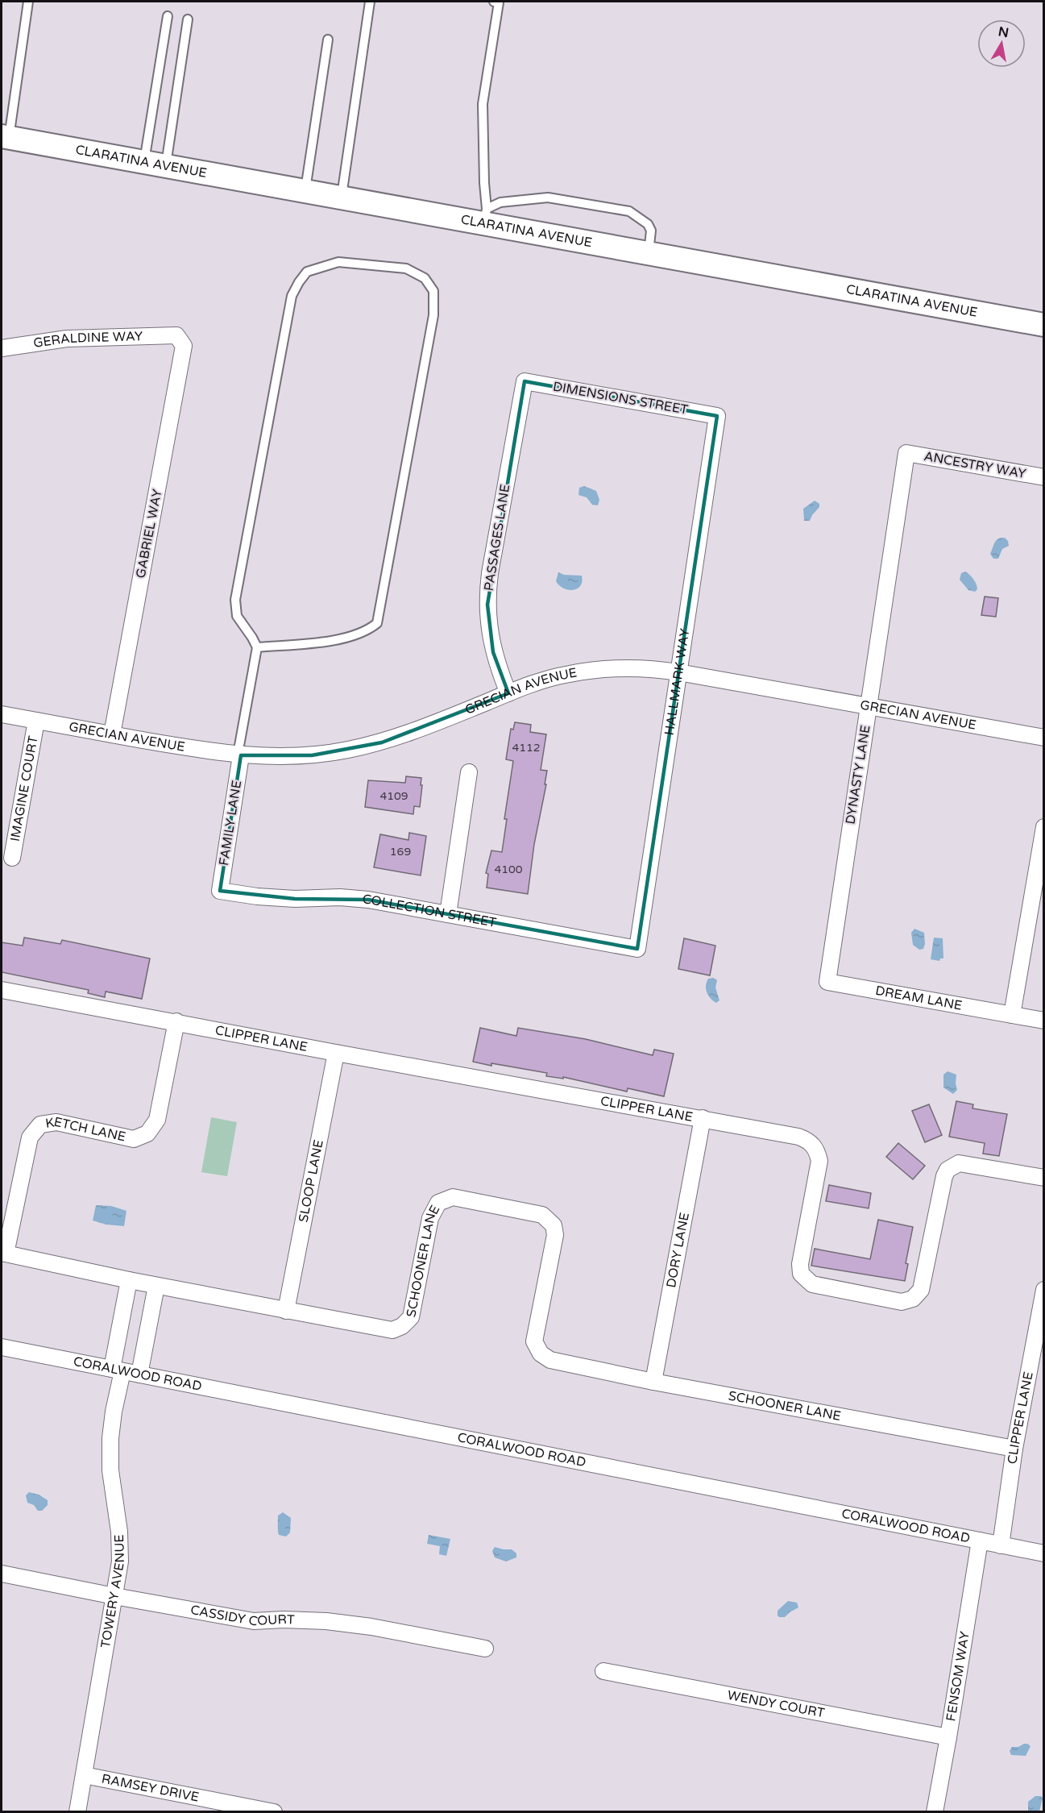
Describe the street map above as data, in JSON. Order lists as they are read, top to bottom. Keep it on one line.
{"streets":{"main road":["CLARATINA AVENUE"],"street":["GERALDINE WAY","DIMENSIONS STREET","ANCESTRY WAY","GABRIEL WAY","PASSAGES LANE","HALLMARK WAY","GRECIAN AVENUE","DYNASTY LANE","IMAGINE COURT","FAMILY LANE","COLLECTION STREET","DREAM LANE","CLIPPER LANE","KETCH LANE","SLOOP LANE","DORY LANE","SCHOONER LANE","CORALWOOD ROAD","TOWERY AVENUE","CASSIDY COURT","FENSOM WAY","WENDY COURT","RAMSEY DRIVE"]},"crossings":[["GERALDINE WAY","GABRIEL WAY"],["DIMENSIONS STREET","PASSAGES LANE"],["DIMENSIONS STREET","HALLMARK WAY"],["ANCESTRY WAY","DYNASTY LANE"],["GABRIEL WAY","GRECIAN AVENUE"],["PASSAGES LANE","GRECIAN AVENUE"],["HALLMARK WAY","GRECIAN AVENUE"],["HALLMARK WAY","COLLECTION STREET"],["GRECIAN AVENUE","DYNASTY LANE"],["GRECIAN AVENUE","IMAGINE COURT"],["GRECIAN AVENUE","FAMILY LANE"],["DYNASTY LANE","DREAM LANE"],["FAMILY LANE","COLLECTION STREET"],["CLIPPER LANE","KETCH LANE"],["CLIPPER LANE","SLOOP LANE"],["CLIPPER LANE","DORY LANE"],["CLIPPER LANE","SCHOONER LANE"],["CLIPPER LANE","CORALWOOD ROAD"],["KETCH LANE","SCHOONER LANE"],["SLOOP LANE","SCHOONER LANE"],["DORY LANE","SCHOONER LANE"],["SCHOONER LANE","TOWERY AVENUE"],["CORALWOOD ROAD","TOWERY AVENUE"],["CORALWOOD ROAD","FENSOM WAY"],["TOWERY AVENUE","CASSIDY COURT"],["TOWERY AVENUE","RAMSEY DRIVE"],["FENSOM WAY","WENDY COURT"]],"house_numbers":["4112","4109","169","4100"],"north":"top"}
